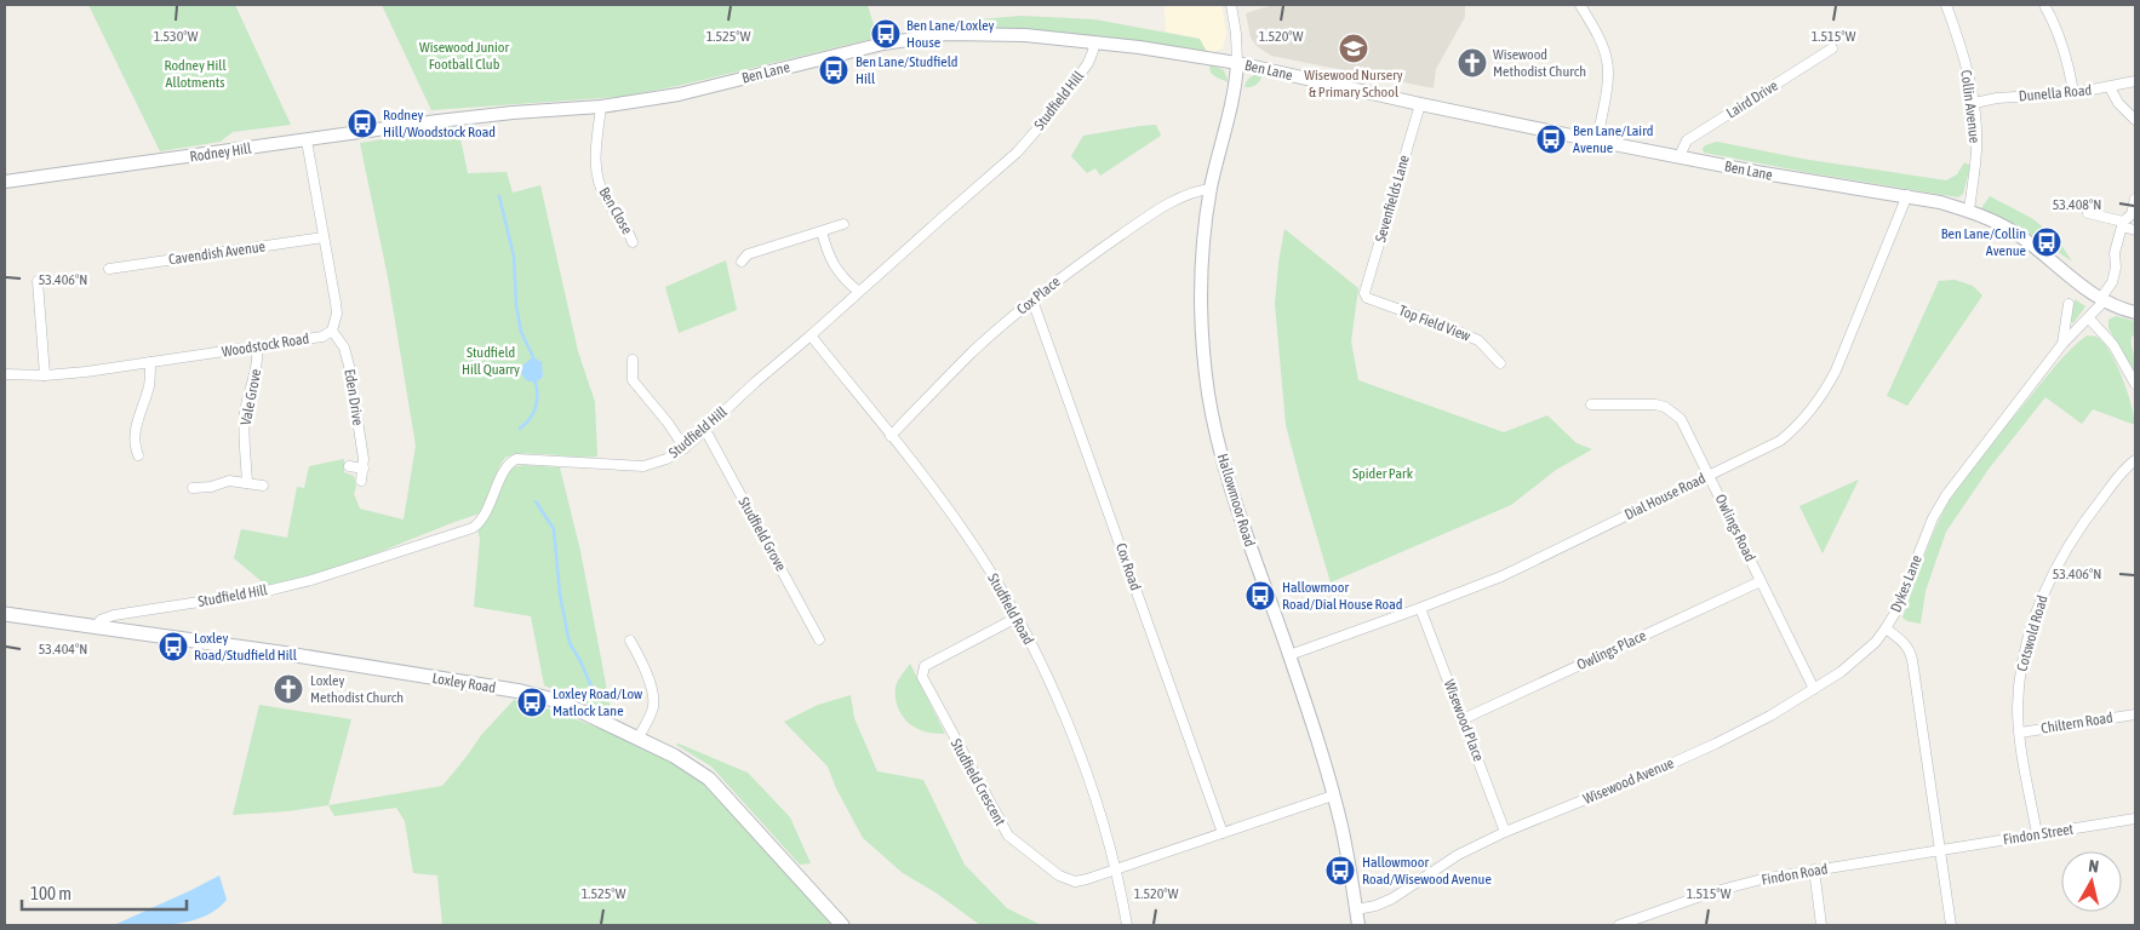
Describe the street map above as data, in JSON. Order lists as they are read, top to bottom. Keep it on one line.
{"streets":{"main road":["Loxley Road"],"street":["Ben Lane","Dunella Road","Laird Drive","Studfield Hill","Collin Avenue","Rodney Hill","Sevenfields Lane","Ben Close","Cavendish Avenue","Cox Place","Top Field View","Woodstock Road","Vale Grove","Eden Drive","Dial House Road","Hallowmoor Road","Owlings Road","Studfield Grove","Cox Road","Dykes Lane","Studfield Road","Cotswold Road","Owlings Place","Wisewood Place","Chiltern Road","Wisewood Avenue","Studfield Crescent","Findon Street","Findon Road"]},"crossings":[["Ben Lane","Laird Drive"],["Ben Lane","Studfield Hill"],["Ben Lane","Collin Avenue"],["Ben Lane","Rodney Hill"],["Ben Lane","Sevenfields Lane"],["Ben Lane","Ben Close"],["Ben Lane","Dial House Road"],["Ben Lane","Hallowmoor Road"],["Ben Lane","Dykes Lane"],["Dunella Road","Collin Avenue"],["Studfield Hill","Studfield Grove"],["Studfield Hill","Studfield Road"],["Studfield Hill","Loxley Road"],["Sevenfields Lane","Top Field View"],["Cox Place","Hallowmoor Road"],["Cox Place","Cox Road"],["Cox Place","Studfield Road"],["Woodstock Road","Vale Grove"],["Woodstock Road","Eden Drive"],["Dial House Road","Hallowmoor Road"],["Dial House Road","Owlings Road"],["Dial House Road","Wisewood Place"],["Hallowmoor Road","Wisewood Avenue"],["Hallowmoor Road","Studfield Crescent"],["Owlings Road","Owlings Place"],["Owlings Road","Wisewood Avenue"],["Cox Road","Studfield Crescent"],["Dykes Lane","Wisewood Avenue"],["Dykes Lane","Findon Street"],["Dykes Lane","Findon Road"],["Studfield Road","Studfield Crescent"],["Cotswold Road","Chiltern Road"],["Cotswold Road","Findon Street"],["Owlings Place","Wisewood Place"],["Wisewood Place","Wisewood Avenue"],["Findon Street","Findon Road"]],"parks":["Wisewood Junior Football Club","Rodney Hill Allotments","Studfield Hill Quarry","Spider Park"],"places":{"bus stop":["Ben Lane/Loxley House","Ben Lane/Studfield Hill","Rodney Hill/Woodstock Road","Ben Lane/Laird Avenue","Ben Lane/Collin Avenue","Hallowmoor Road/Dial House Road","Loxley Road/Studfield Hill","Loxley Road/Low Matlock Lane","Hallowmoor Road/Wisewood Avenue"],"school or university":["Wisewood Nursery & Primary School"],"church":["Wisewood Methodist Church","Loxley Methodist Church"]},"scale_bar":"100 m","north":"top","coordinates":["1.530°W","1.525°W","1.520°W","1.515°W","53.408°N","53.406°N","53.404°N"]}
